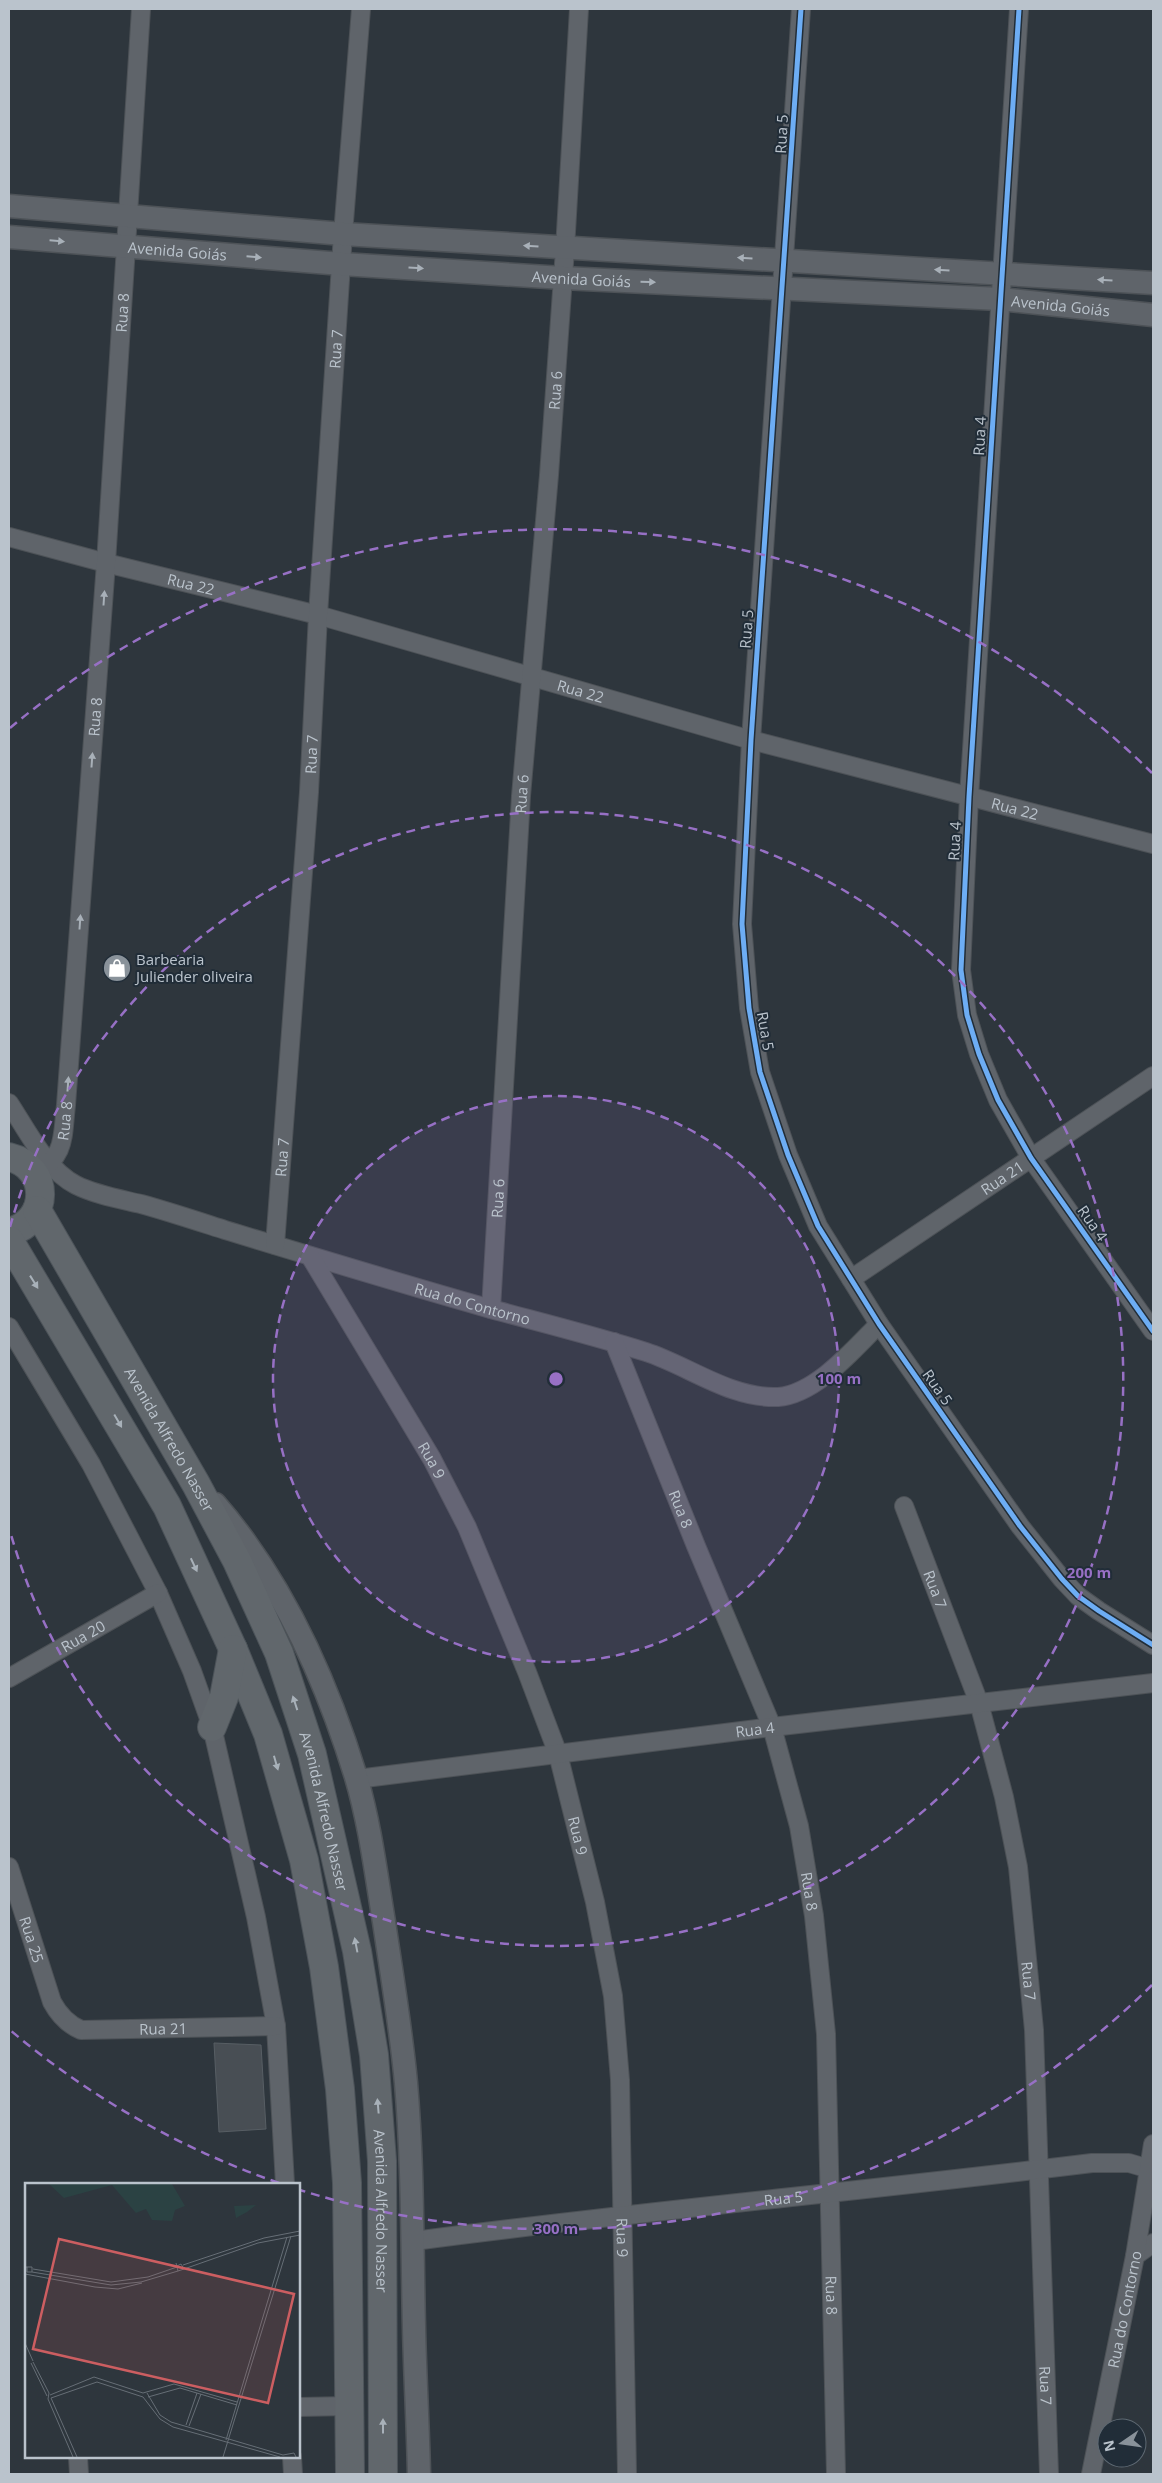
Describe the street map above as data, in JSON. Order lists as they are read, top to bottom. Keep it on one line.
{"streets":{"main road":["Avenida Alfredo Nasser"],"street":["Rua 5","Avenida Goiás","Rua 8","Rua 7","Rua 6","Rua 4","Rua 22","Rua 21","Rua do Contorno","Rua 9","Rua 20","Rua 25"]},"crossings":[["Rua 5","Avenida Goiás"],["Rua 5","Rua 8"],["Rua 5","Rua 7"],["Rua 5","Rua 22"],["Rua 5","Rua 21"],["Rua 5","Rua do Contorno"],["Rua 5","Rua 9"],["Avenida Goiás","Rua 8"],["Avenida Goiás","Rua 7"],["Avenida Goiás","Rua 6"],["Avenida Goiás","Rua 4"],["Rua 8","Rua 4"],["Rua 8","Rua 22"],["Rua 8","Rua do Contorno"],["Rua 7","Rua 4"],["Rua 7","Rua 22"],["Rua 7","Rua do Contorno"],["Rua 6","Rua 22"],["Rua 6","Rua do Contorno"],["Rua 4","Rua 22"],["Rua 4","Rua 21"],["Rua 4","Rua 9"],["Rua 21","Rua 25"],["Rua do Contorno","Rua 9"]],"places":{"shop":["Barbearia Juliender oliveira"]},"north":"left","rings":["100 m","200 m","300 m"]}
